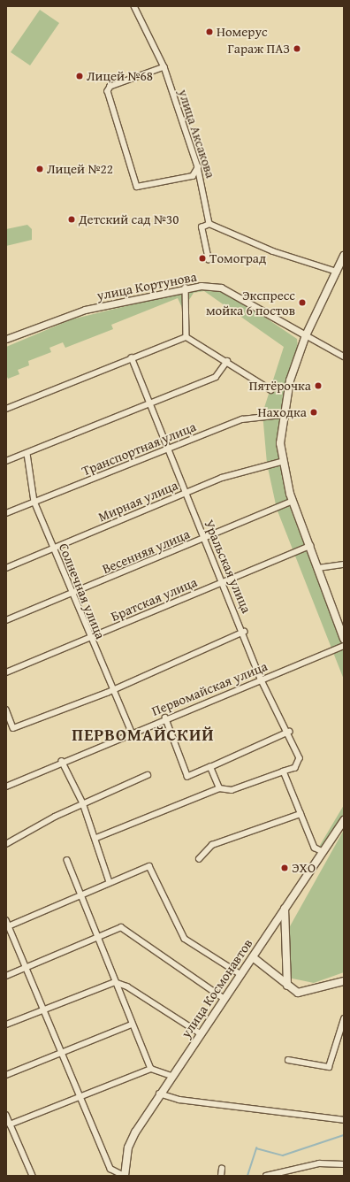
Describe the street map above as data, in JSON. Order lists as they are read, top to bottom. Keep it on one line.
{"streets":{"main road":["улица Космонавтов"],"street":["улица Аксакова","улица Кортунова","Транспортная улица","Мирная улица","Весенняя улица","Уральская улица","Солнечная улица","Братская улица","Первомайская улица"]},"crossings":[["Транспортная улица","Уральская улица"],["Транспортная улица","Солнечная улица"],["Мирная улица","Уральская улица"],["Мирная улица","Солнечная улица"],["Весенняя улица","Уральская улица"],["Весенняя улица","Солнечная улица"],["Уральская улица","Братская улица"],["Уральская улица","Первомайская улица"],["Солнечная улица","Братская улица"],["Солнечная улица","Первомайская улица"]],"districts":["ПЕРВОМАЙСКИЙ"],"places":["Номерус","Гараж ПАЗ","Лицей №68","Лицей №22","Детский сад №30","Томоград","Экспресс мойка 6 постов","Пятёрочка","Находка","ЭХО"]}
